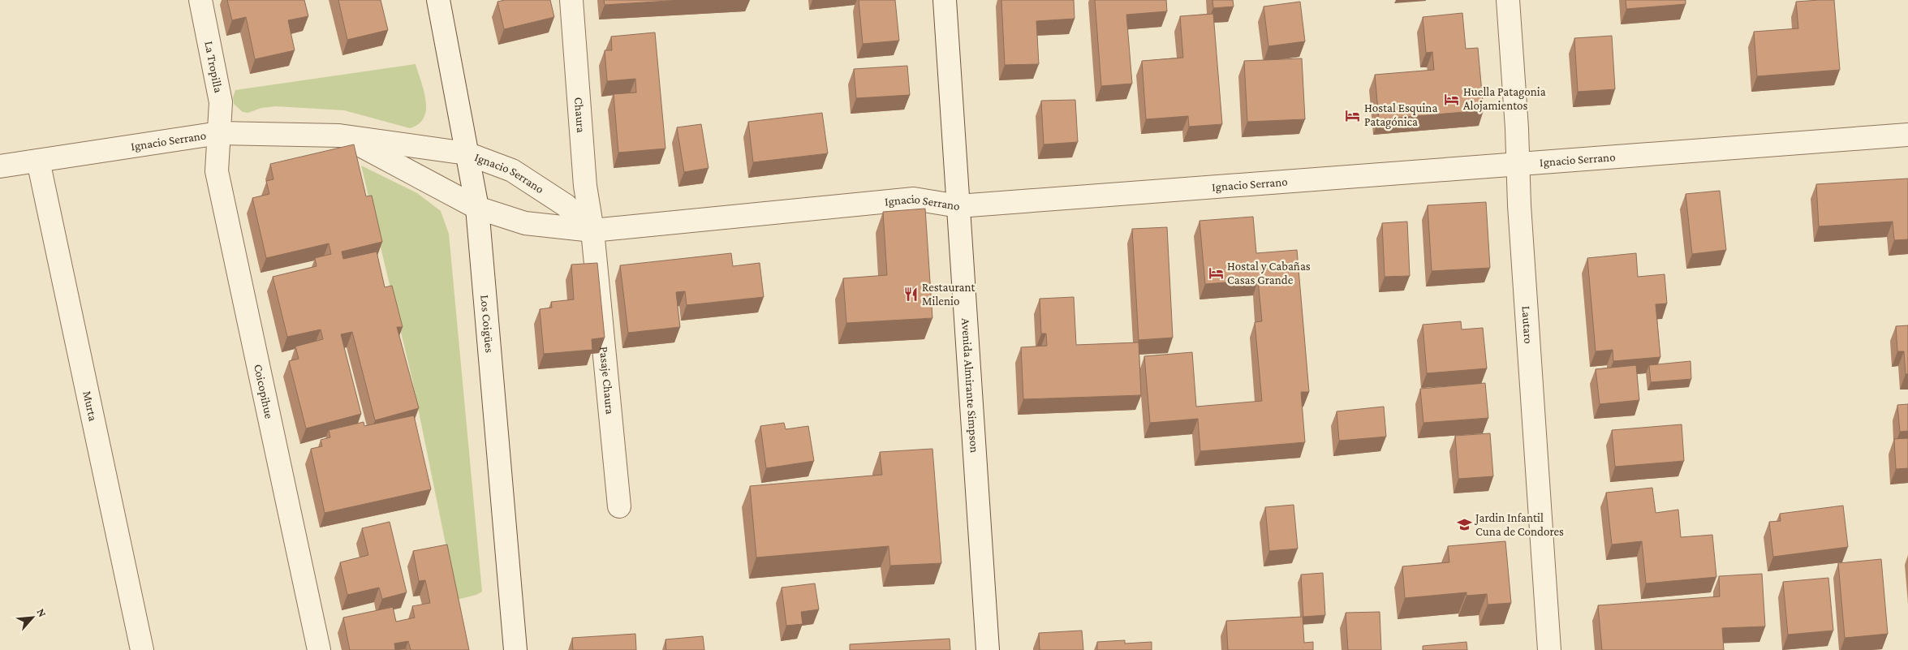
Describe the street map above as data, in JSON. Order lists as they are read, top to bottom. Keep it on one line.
{"streets":{"street":["La Tropilla","Chaura","Ignacio Serrano","Los Coigües","Lautaro","Pasaje Chaura","Avenida Almirante Simpson","Coicopihue","Murta"]},"crossings":[["La Tropilla","Ignacio Serrano"],["La Tropilla","Coicopihue"],["Chaura","Ignacio Serrano"],["Chaura","Pasaje Chaura"],["Ignacio Serrano","Los Coigües"],["Ignacio Serrano","Lautaro"],["Ignacio Serrano","Pasaje Chaura"],["Ignacio Serrano","Avenida Almirante Simpson"],["Ignacio Serrano","Coicopihue"],["Ignacio Serrano","Murta"]],"places":{"hotel":["Huella Patagonia Alojamientos","Hostal Esquina Patagónica","Hostal y Cabañas Casas Grande"],"restaurant":["Restaurant Milenio"],"school or university":["Jardin Infantil Cuna de Condores"]},"north":"top right"}
